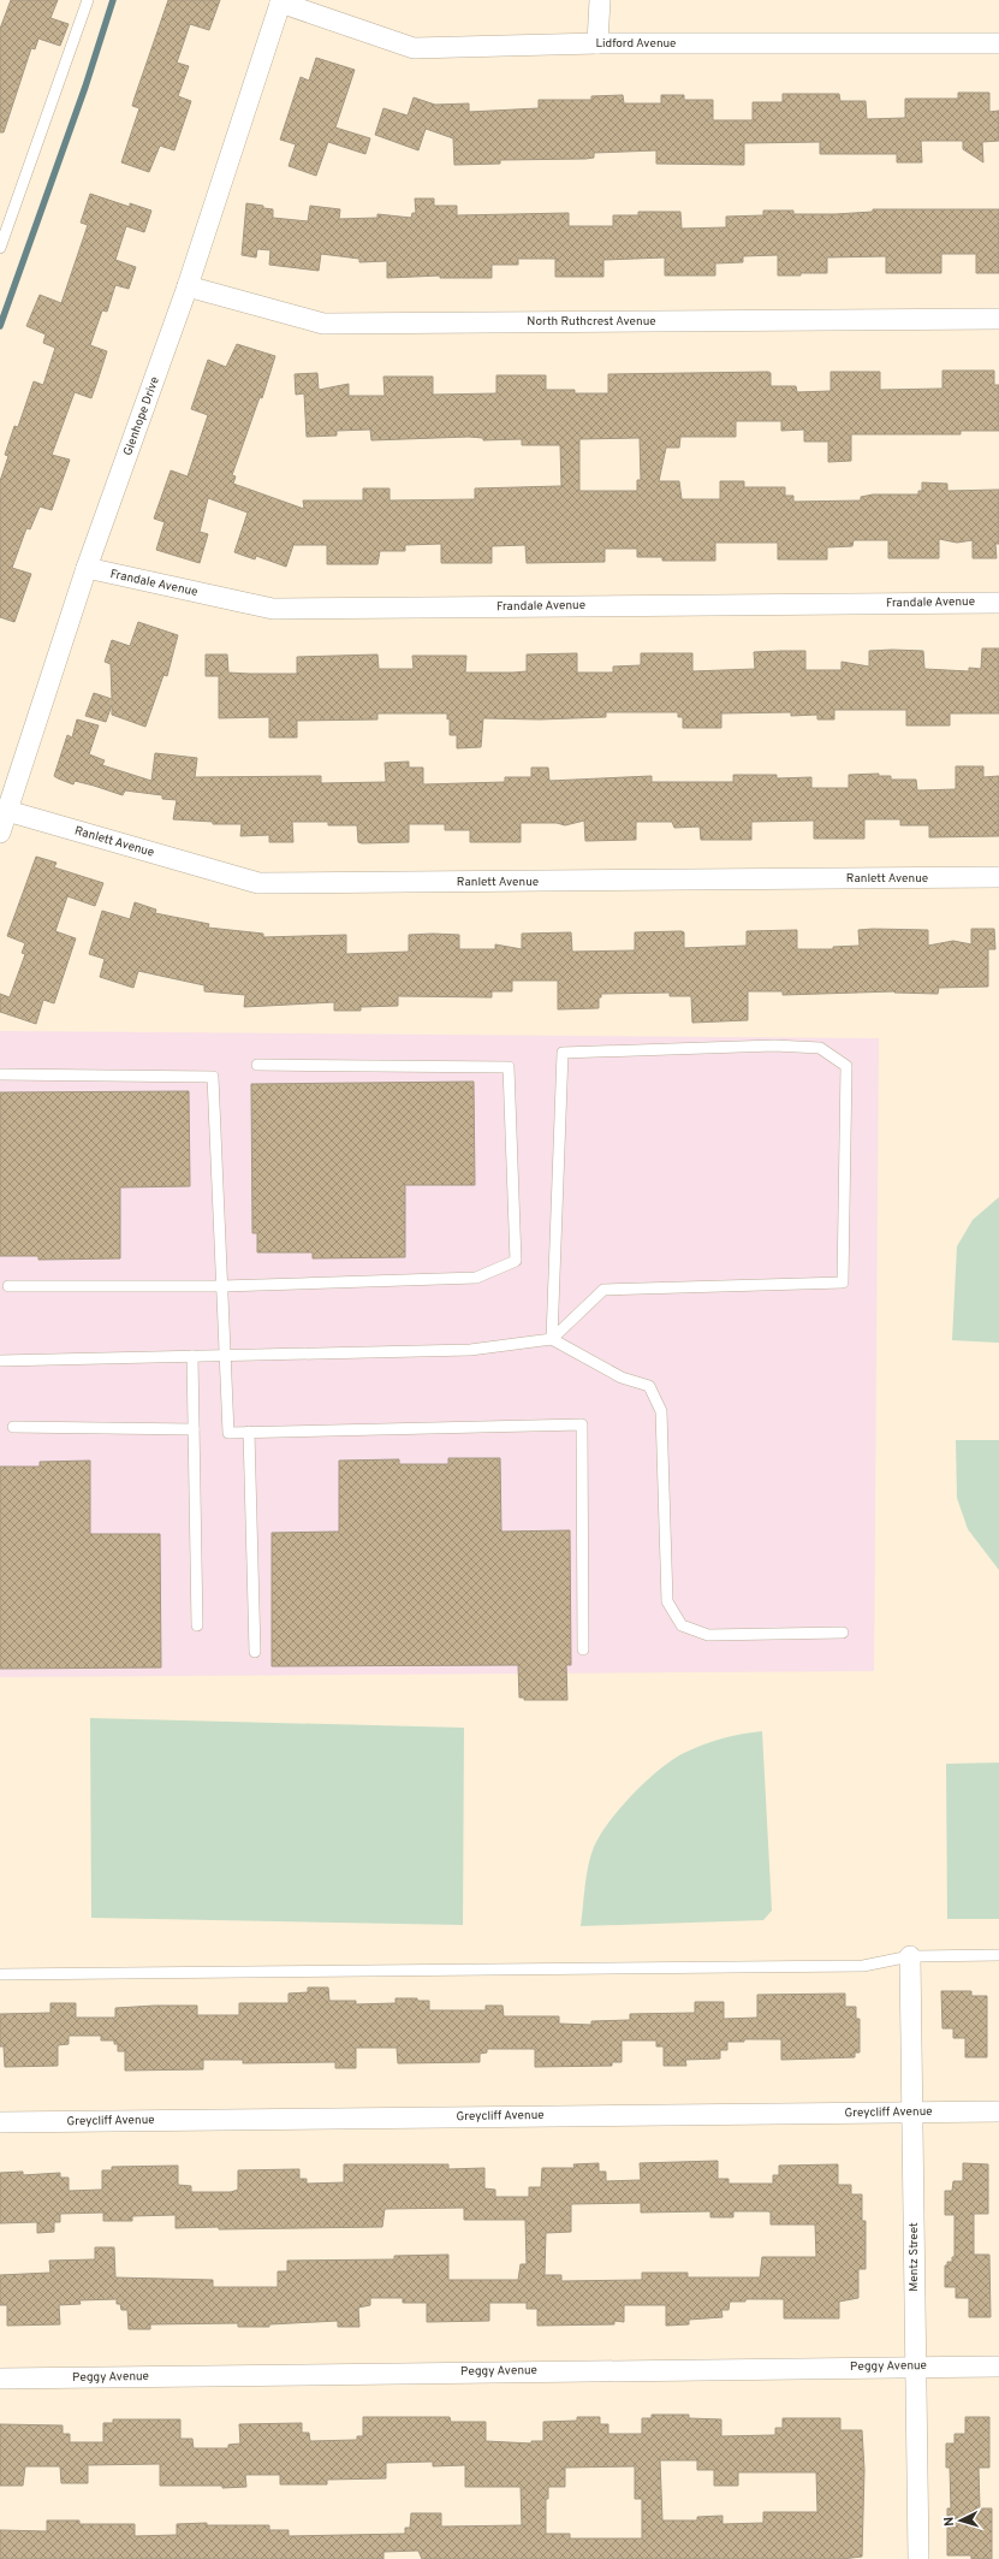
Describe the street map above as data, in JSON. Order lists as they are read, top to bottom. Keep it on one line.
{"streets":{"street":["Lidford Avenue","North Ruthcrest Avenue","Glenhope Drive","Frandale Avenue","Ranlett Avenue","Greycliff Avenue","Mentz Street","Peggy Avenue"]},"crossings":[["Lidford Avenue","Glenhope Drive"],["North Ruthcrest Avenue","Glenhope Drive"],["Glenhope Drive","Frandale Avenue"],["Glenhope Drive","Ranlett Avenue"],["Greycliff Avenue","Mentz Street"],["Mentz Street","Peggy Avenue"]],"north":"left"}
